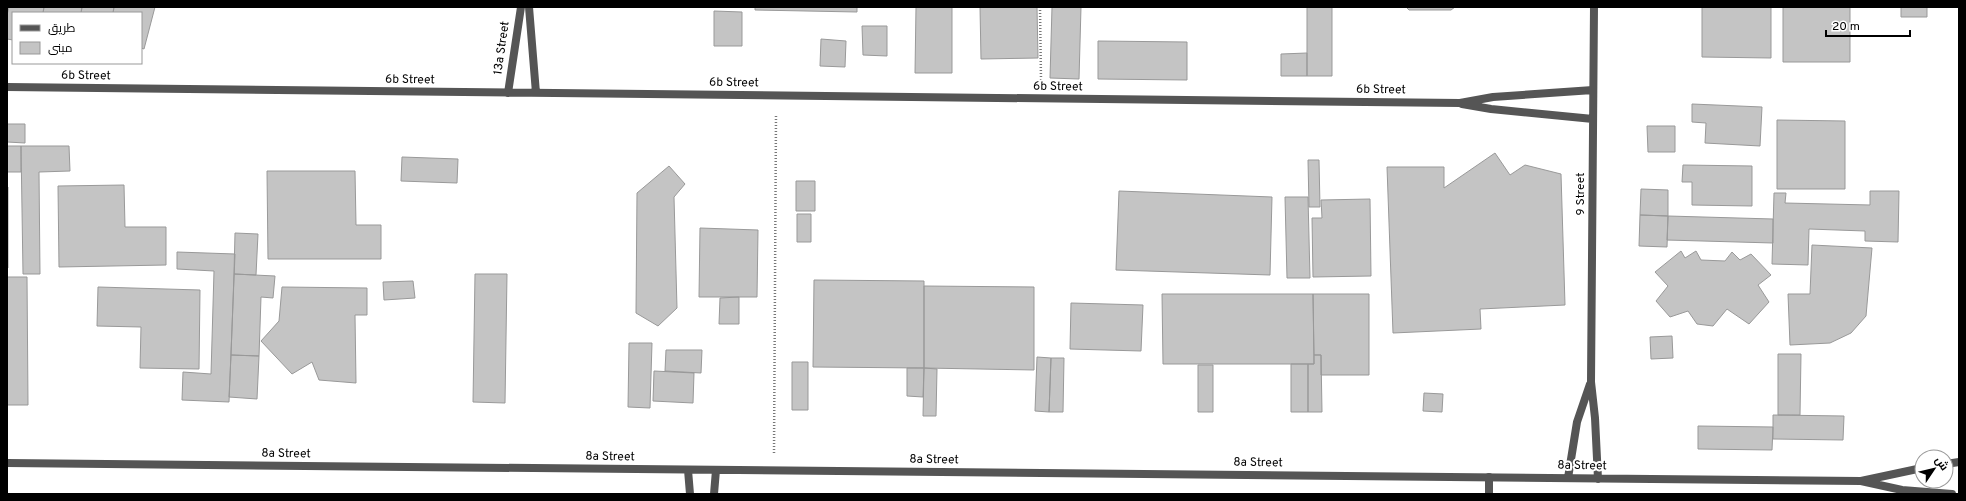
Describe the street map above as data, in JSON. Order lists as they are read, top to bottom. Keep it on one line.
{"streets":{"street":["13a Street","6b Street","9 Street","8a Street"]},"crossings":[["13a Street","6b Street"],["6b Street","9 Street"],["9 Street","8a Street"]],"legend":["طريق","مبنى"],"scale_bar":"20 m","north":"top right"}
